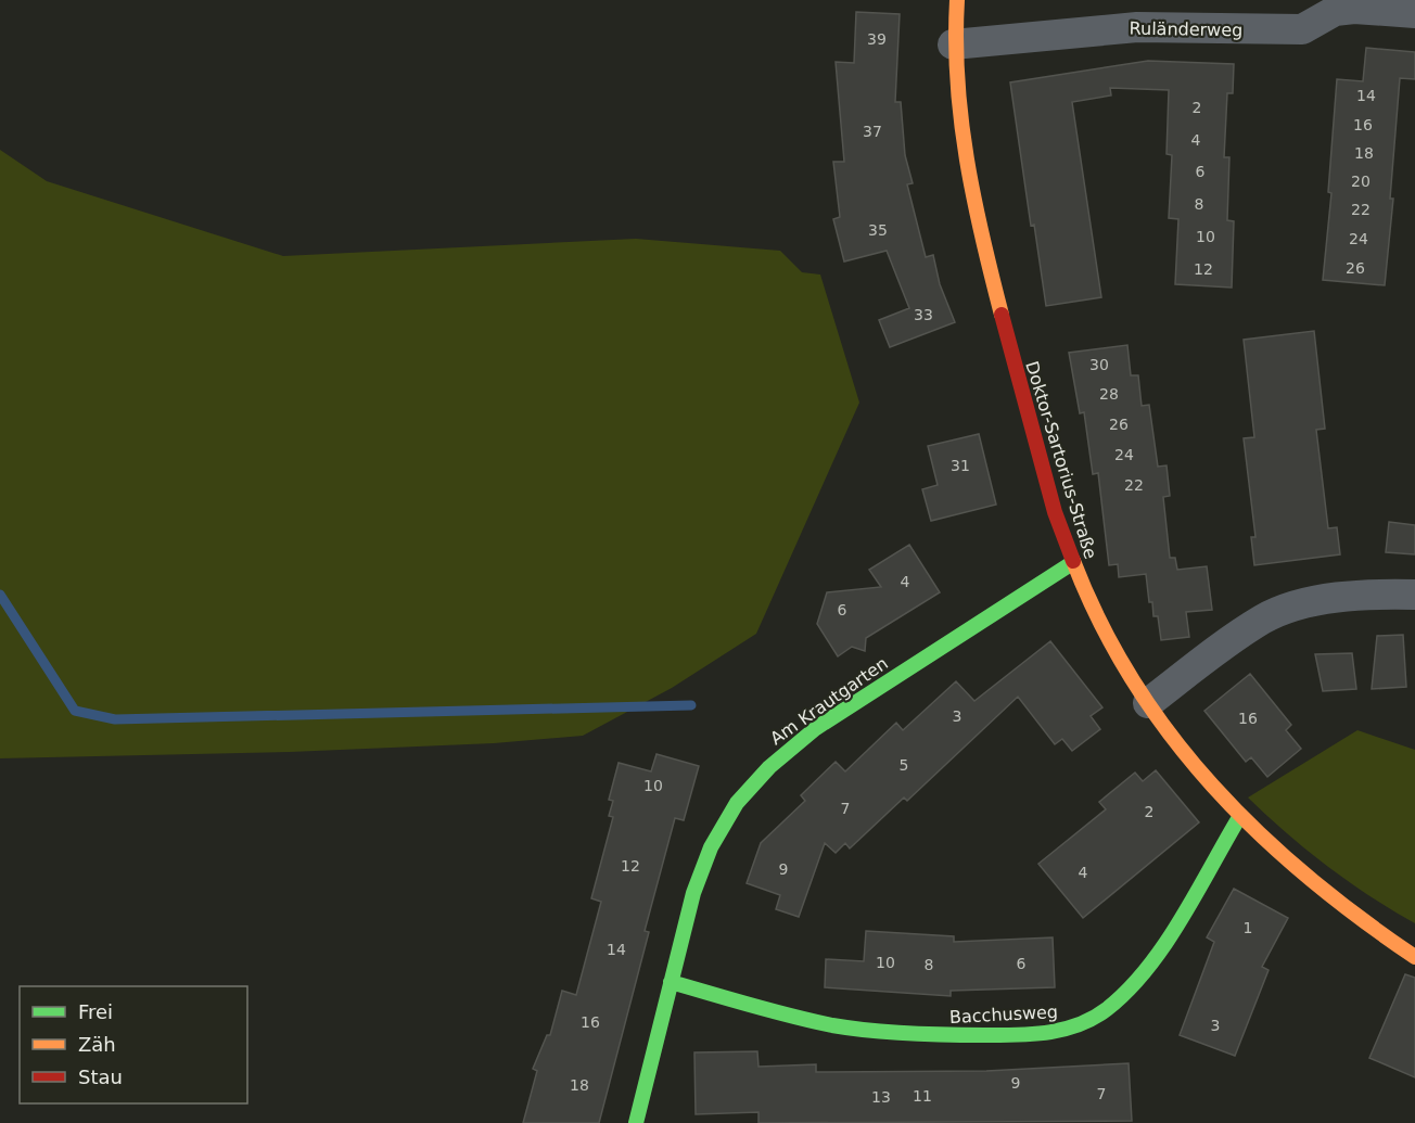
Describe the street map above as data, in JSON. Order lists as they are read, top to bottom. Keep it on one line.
{"streets":{"street":["Ruländerweg","Doktor-Sartorius-Straße","Am Krautgarten","Bacchusweg"]},"crossings":[["Ruländerweg","Doktor-Sartorius-Straße"],["Doktor-Sartorius-Straße","Am Krautgarten"],["Doktor-Sartorius-Straße","Bacchusweg"],["Am Krautgarten","Bacchusweg"]],"house_numbers":["39","14","2","16","37","4","18","6","20","8","22","35","10","24","26","12","33","30","28","26","24","31","22","4","6","3","16","5","10","7","2","12","9","4","1","14","10","6","8","16","3","9","18","7","11","13"],"legend":["Frei","Zäh","Stau"]}
